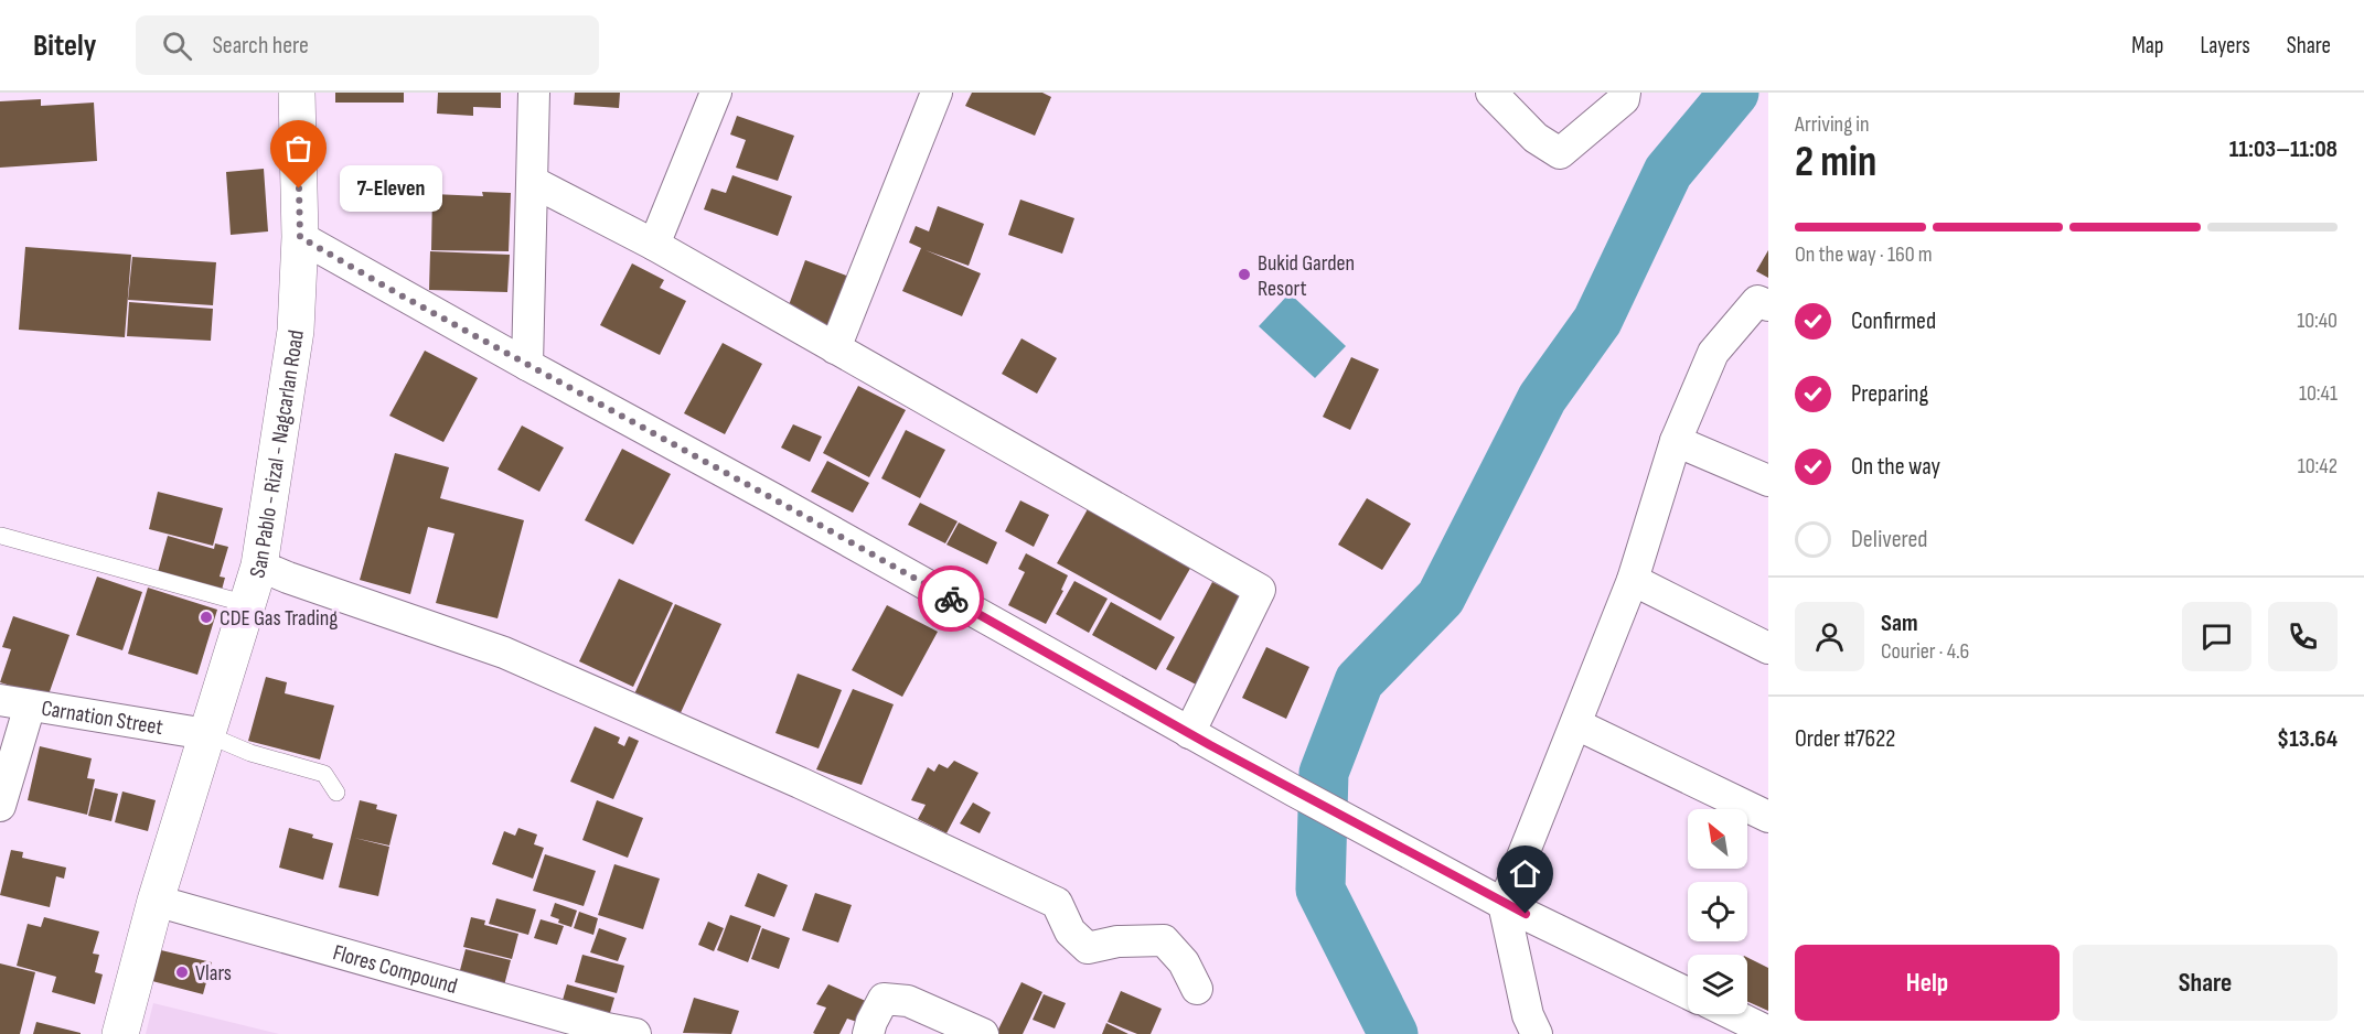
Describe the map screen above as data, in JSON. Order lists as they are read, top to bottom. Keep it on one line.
{"streets":{"main road":["San Pablo - Rizal - Nagcarlan Road"],"street":["Carnation Street","Flores Compound"]},"crossings":[["San Pablo - Rizal - Nagcarlan Road","Carnation Street"],["San Pablo - Rizal - Nagcarlan Road","Flores Compound"]],"places":["7-Eleven","Bukid Garden Resort","CDE Gas Trading","Vlars"],"north":"top left","page":{"header":"Bitely","search":"Search here","nav":["Map","Layers","Share"],"heading":["2 min","Arriving in","11:03–11:08"],"panel":["Sam","Courier · 4.6","Order #7622","$13.64"],"bubble":"7-Eleven","bar":"On the way · 160 m","list":[["Confirmed","10:40"],["Preparing","10:41"],["On the way","10:42"],"Delivered"],"buttons":["Help","Share"]}}
